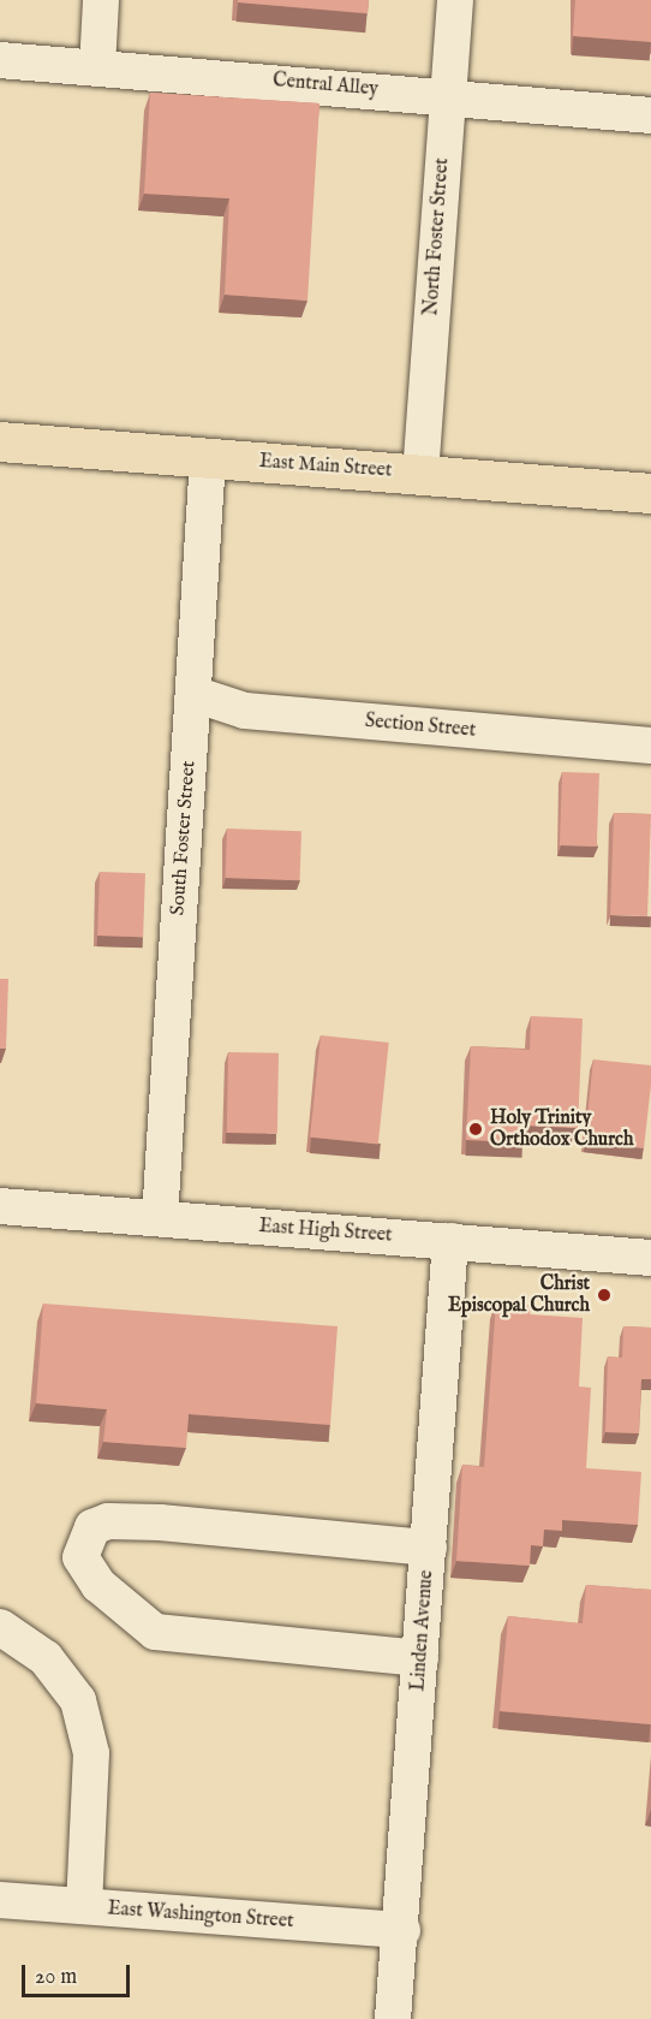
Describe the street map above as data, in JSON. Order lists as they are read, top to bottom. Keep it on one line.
{"streets":{"main road":["East Main Street"],"street":["Central Alley","North Foster Street","Section Street","South Foster Street","East High Street","Linden Avenue","East Washington Street"]},"crossings":[["Central Alley","North Foster Street"],["North Foster Street","East Main Street"],["East Main Street","South Foster Street"],["Section Street","South Foster Street"],["South Foster Street","East High Street"],["East High Street","Linden Avenue"],["Linden Avenue","East Washington Street"]],"places":["Holy Trinity Orthodox Church","Christ Episcopal Church"],"scale_bar":"20 m"}
